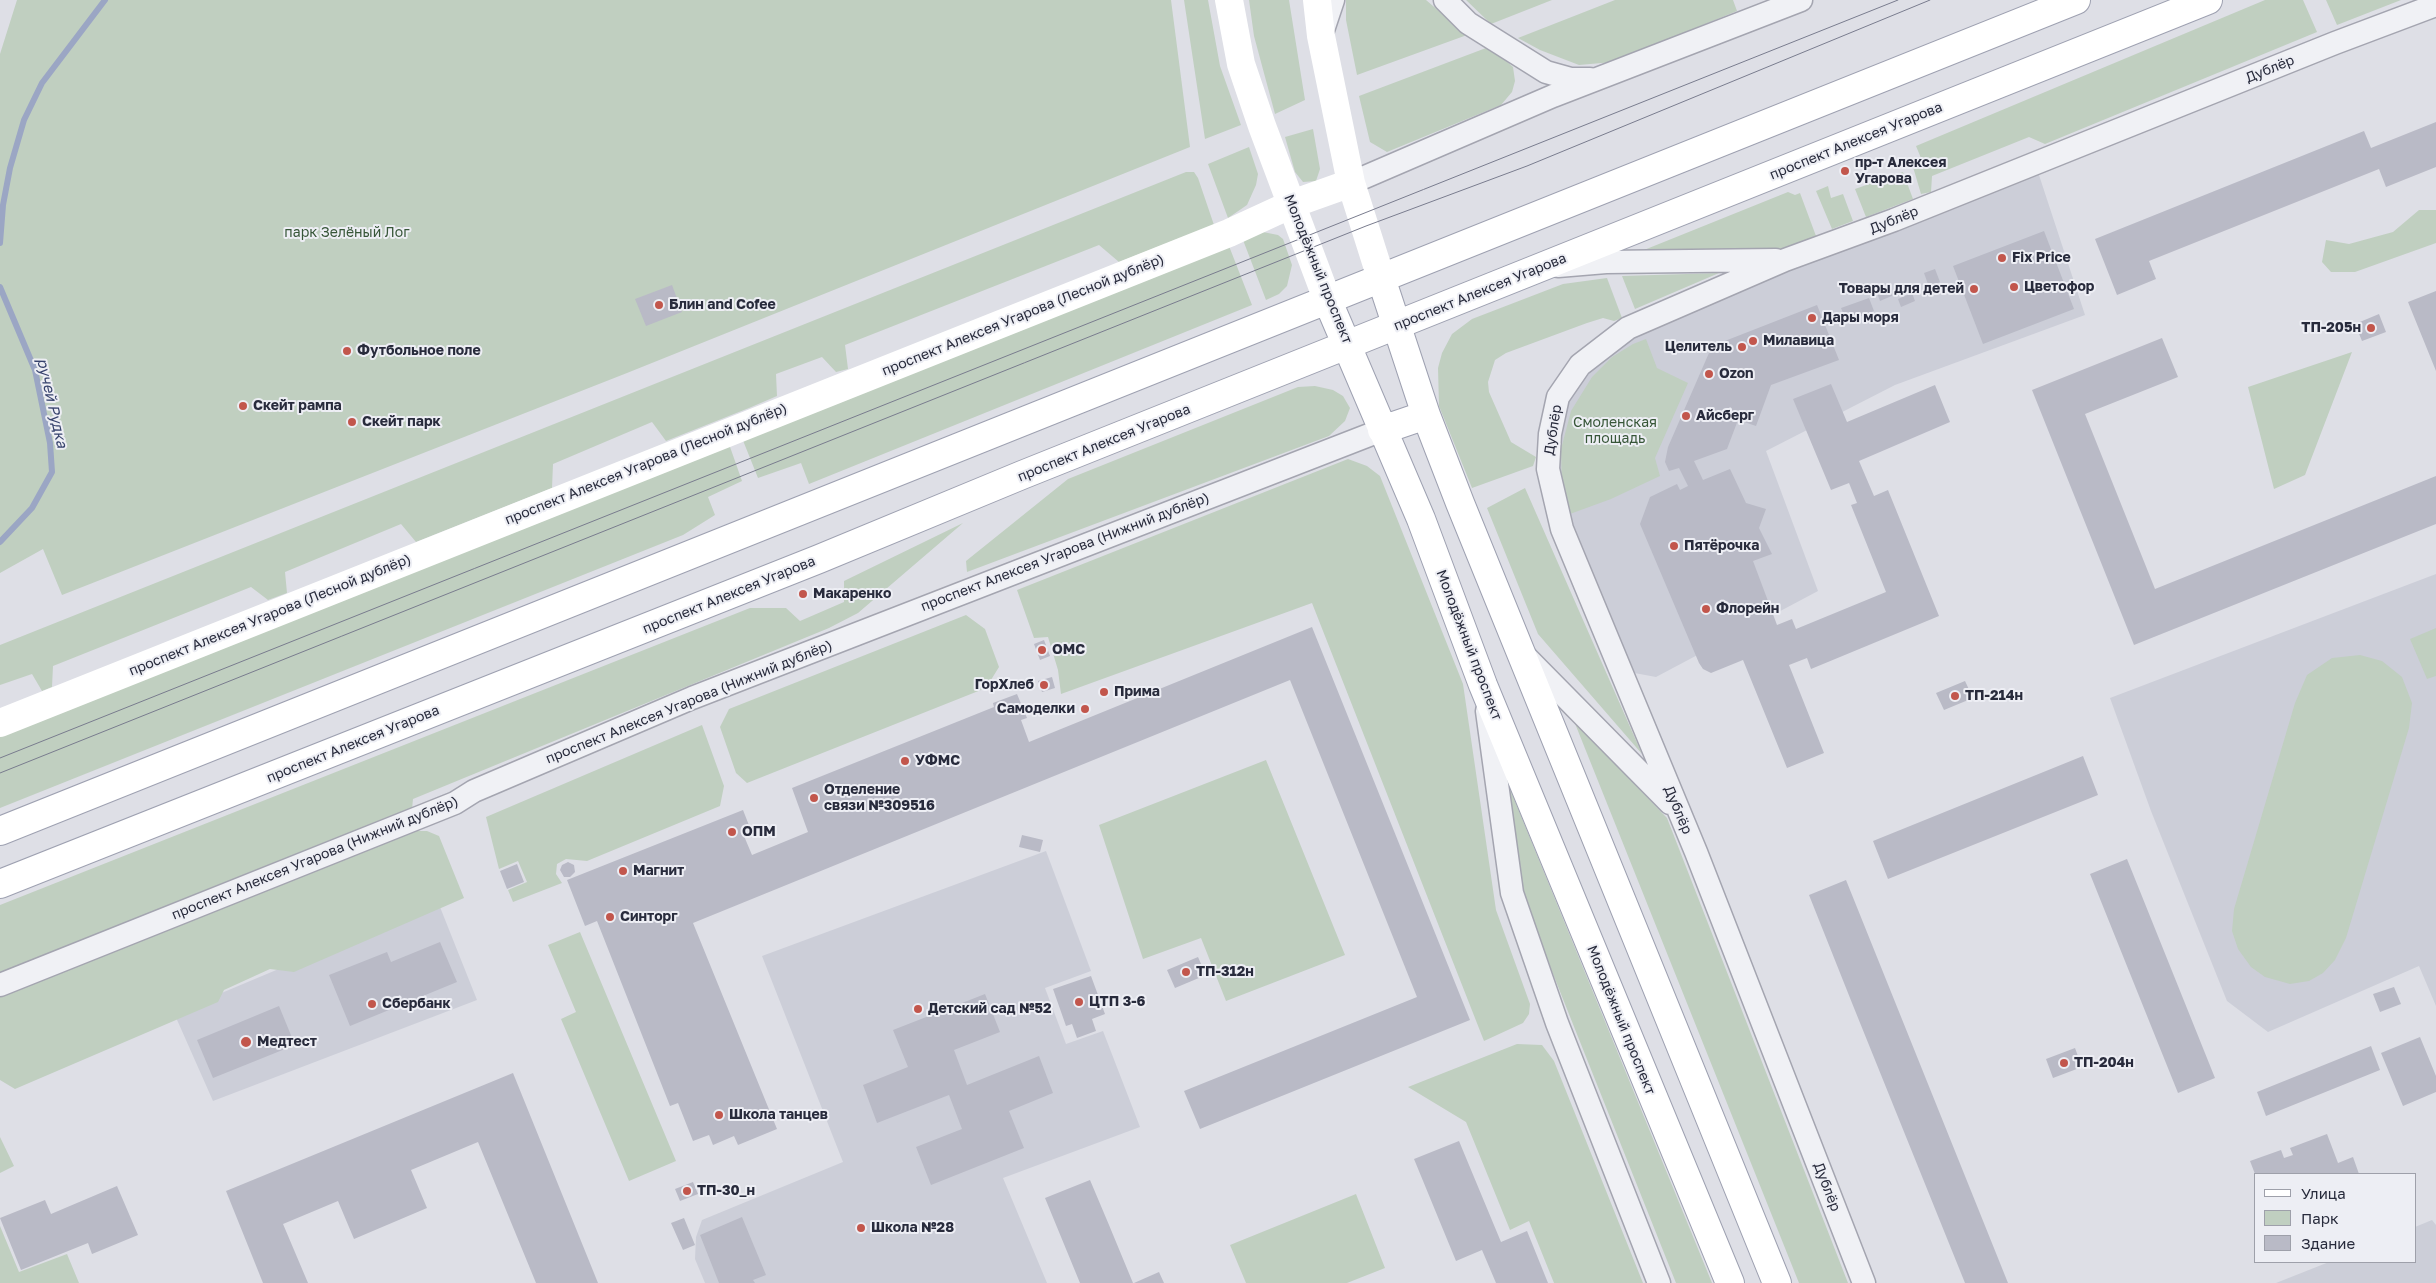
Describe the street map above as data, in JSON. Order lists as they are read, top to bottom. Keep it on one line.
{"streets":{"main road":["проспект Алексея Угарова","Молодёжный проспект","проспект Алексея Угарова (Лесной дублёр)"],"street":["Дублёр","проспект Алексея Угарова (Нижний дублёр)"]},"crossings":[["проспект Алексея Угарова","Молодёжный проспект"],["Молодёжный проспект","проспект Алексея Угарова (Лесной дублёр)"],["Молодёжный проспект","проспект Алексея Угарова (Нижний дублёр)"]],"water":["ручей Рудка"],"parks":["парк Зелёный Лог","Смоленская площадь"],"places":["пр-т Алексея Угарова","Fix Price","Цветофор","Товары для детей","Блин and Cofee","Дары моря","ТП-205н","Милавица","Целитель","Футбольное поле","Ozon","Скейт рампа","Айсберг","Скейт парк","Пятёрочка","Макаренко","Флорейн","ОМС","ГорХлеб","Прима","ТП-214н","Самоделки","УФМС","Отделение связи №309516","ОПМ","Магнит","Синторг","ТП-312н","ЦТП 3-6","Сбербанк","Детский сад №52","Медтест","ТП-204н","Школа танцев","ТП-30_н","Школа №28"],"legend":["Улица","Парк","Здание"]}
